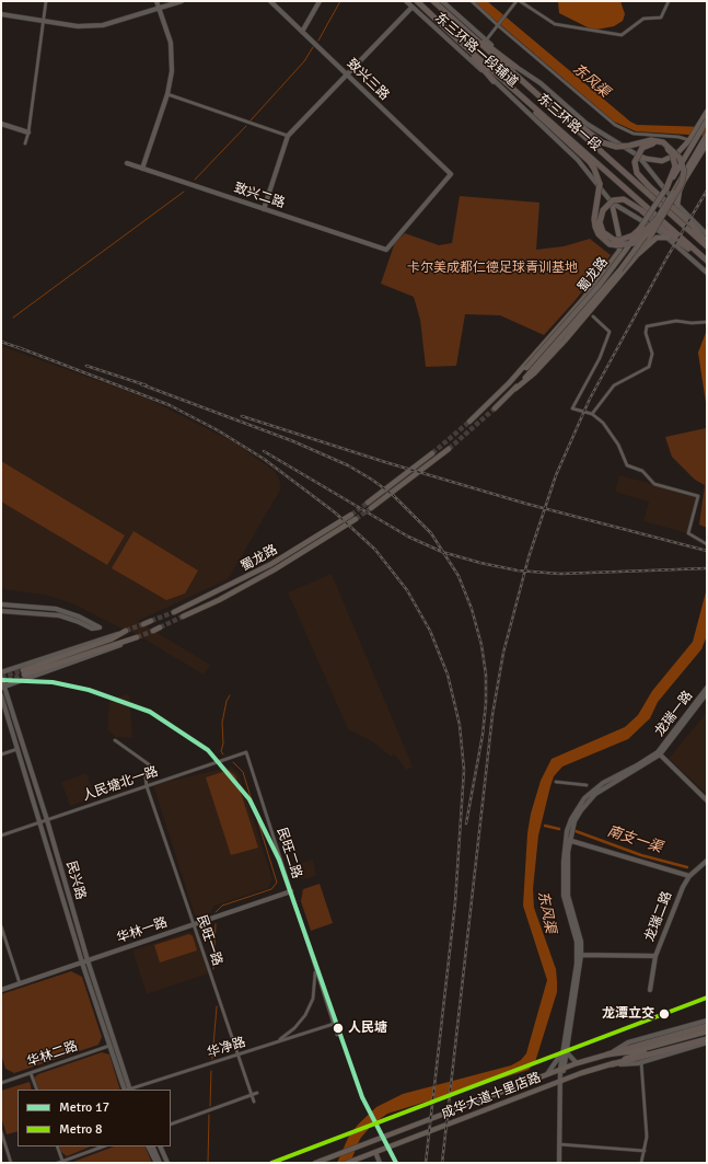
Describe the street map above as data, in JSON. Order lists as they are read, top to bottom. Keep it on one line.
{"streets":{"highway":["东三环路一段"],"main road":["蜀龙路","成华大道十里店路"],"street":["东三环路一段辅道","致兴三路","致兴二路","龙瑞一路","人民塘北一路","民旺二路","民兴路","龙瑞二路","华林一路","民旺一路","华净路","华林二路"]},"crossings":[["致兴三路","致兴二路"],["人民塘北一路","民旺二路"],["人民塘北一路","民兴路"],["人民塘北一路","民旺一路"],["民旺二路","华林一路"],["民旺二路","华净路"],["民兴路","华林一路"],["民兴路","华林二路"],["华林一路","民旺一路"],["民旺一路","华净路"]],"water":["东风渠","南支一渠"],"parks":["卡尔美成都仁德足球青训基地"],"places":["龙潭立交","人民塘"],"lines":["metro line 17","metro line 8"],"legend":["Metro 17","Metro 8"]}
